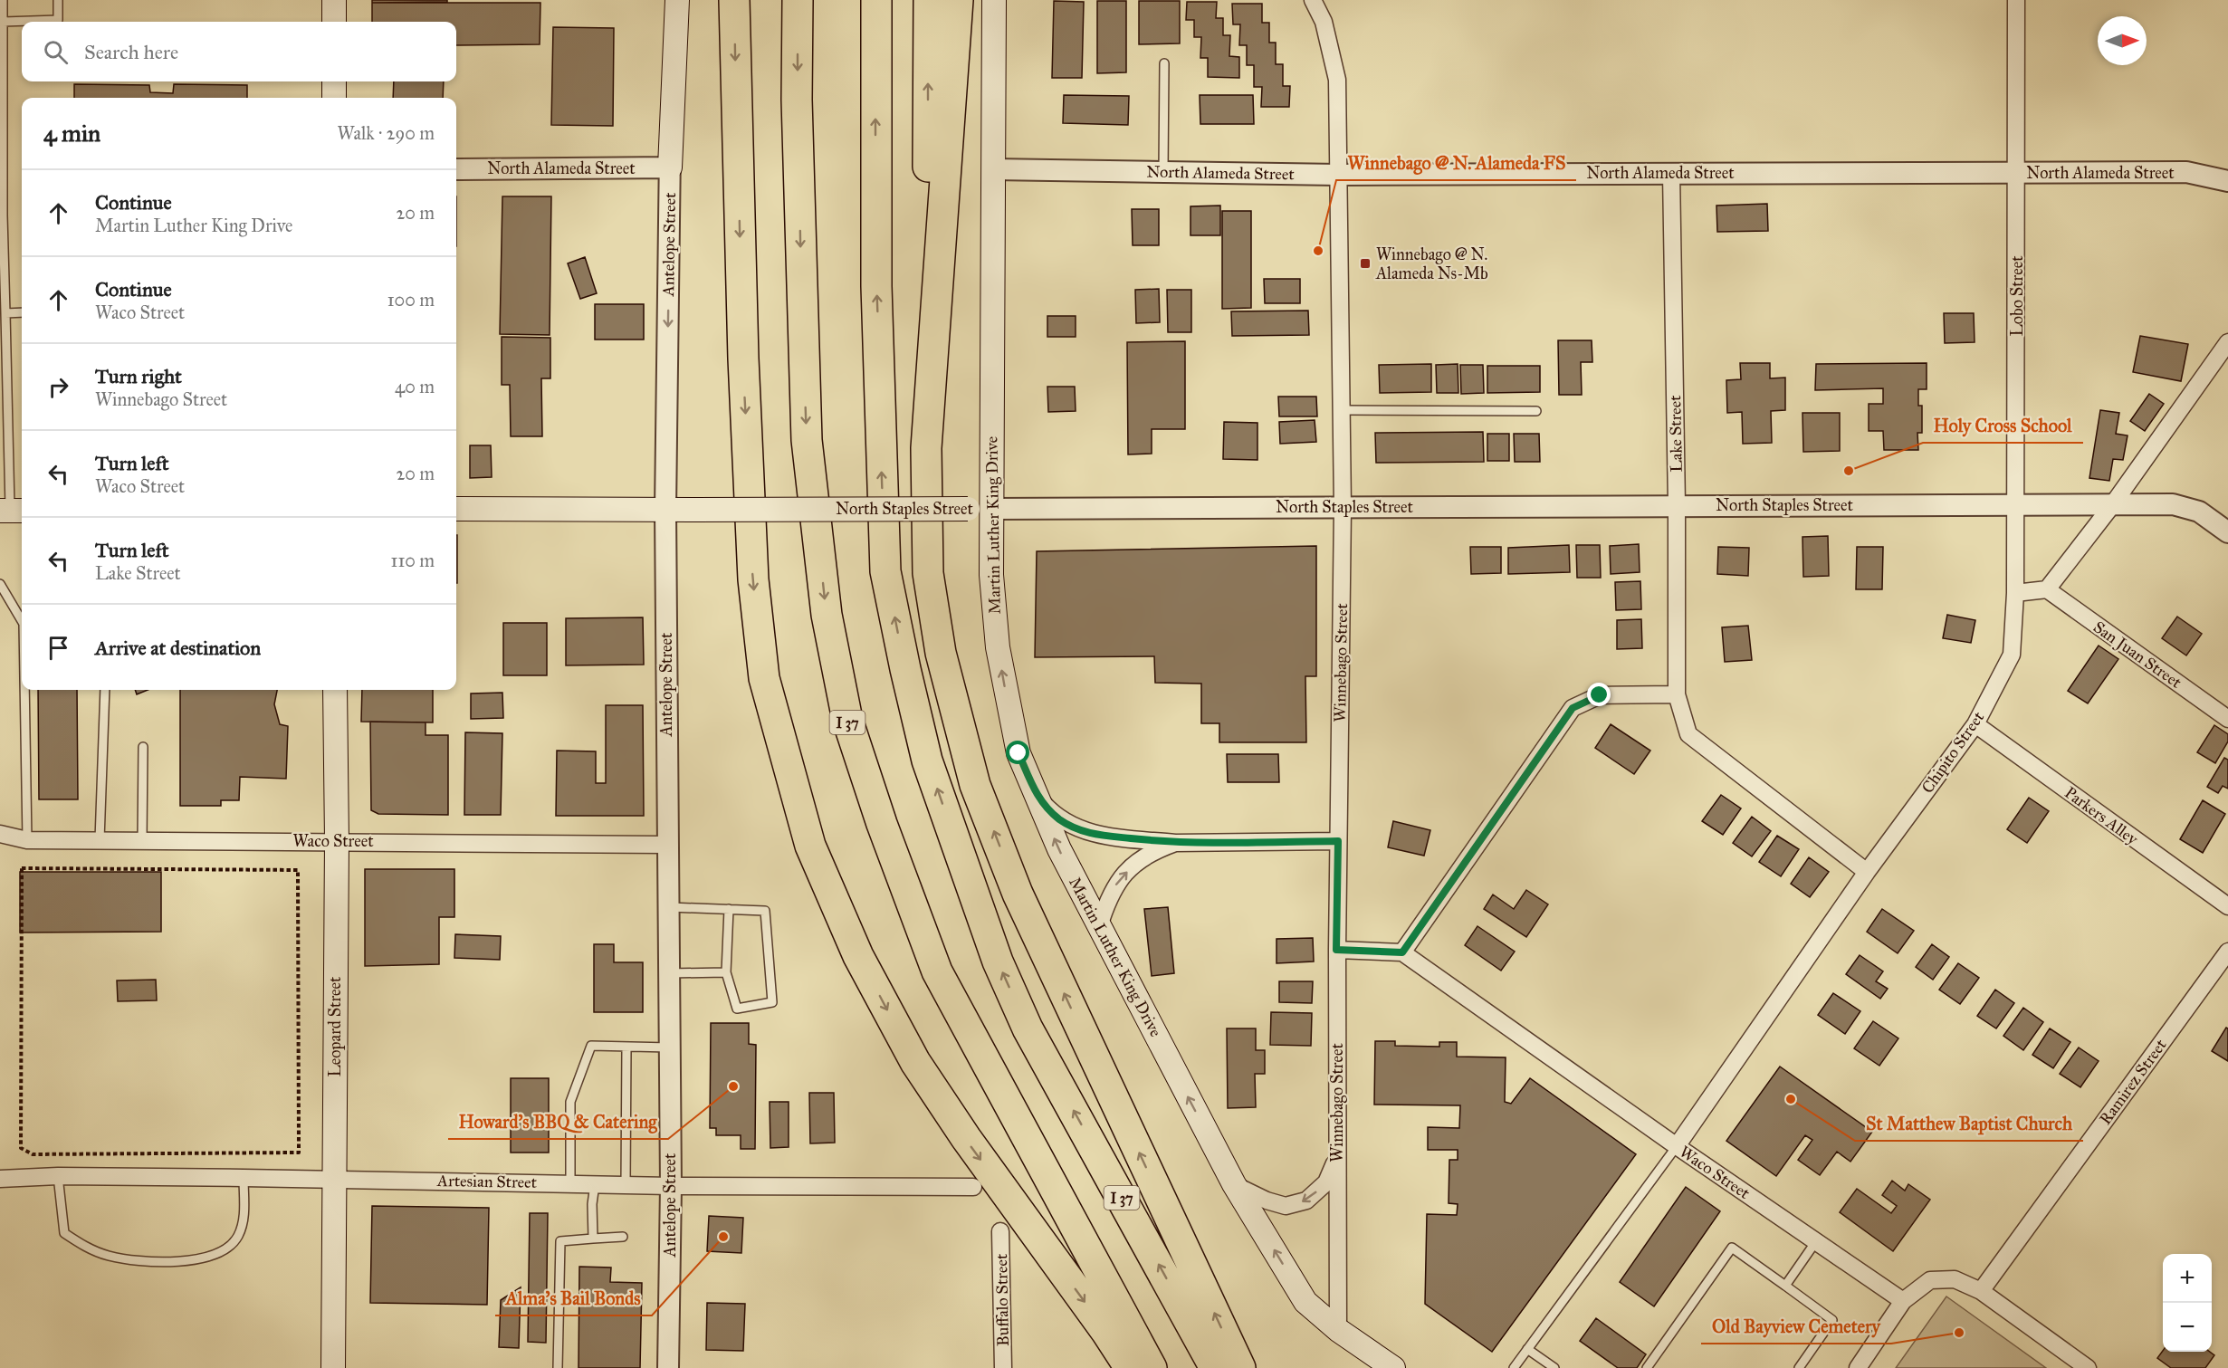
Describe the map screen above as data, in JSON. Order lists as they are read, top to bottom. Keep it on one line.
{"streets":{"highway":["I 37"],"main road":["North Staples Street","Martin Luther King Drive","Leopard Street"],"street":["North Alameda Street","Antelope Street","Lobo Street","Lake Street","San Juan Street","Winnebago Street","Chipito Street","Parkers Alley","Waco Street","Ramirez Street","Artesian Street","Buffalo Street"]},"crossings":[["North Alameda Street","Antelope Street"],["North Alameda Street","Lobo Street"],["North Alameda Street","Lake Street"],["North Alameda Street","Martin Luther King Drive"],["North Alameda Street","Winnebago Street"],["Antelope Street","North Staples Street"],["Antelope Street","Waco Street"],["Antelope Street","Artesian Street"],["Lobo Street","North Staples Street"],["Lobo Street","Chipito Street"],["Lake Street","North Staples Street"],["Lake Street","Chipito Street"],["North Staples Street","Martin Luther King Drive"],["North Staples Street","Winnebago Street"],["Martin Luther King Drive","Winnebago Street"],["Chipito Street","Parkers Alley"],["Chipito Street","Waco Street"],["Waco Street","Leopard Street"],["Leopard Street","Artesian Street"]],"one_way":["Martin Luther King Drive"],"places":{"other":["Winnebago @ N. Alameda FS","Holy Cross School","Howard's BBQ & Catering","St Matthew Baptist Church","Alma's Bail Bonds","Old Bayview Cemetery"],"transit":["Winnebago @ N. Alameda Ns-Mb"]},"north":"right","page":{"search":"Search here","heading":["4 min","Walk · 290 m"],"list":[["Continue","Martin Luther King Drive","20 m"],["Continue","Waco Street","100 m"],["Turn right","Winnebago Street","40 m"],["Turn left","Waco Street","20 m"],["Turn left","Lake Street","110 m"],"Arrive at destination"],"map_buttons":["+","−"]}}
